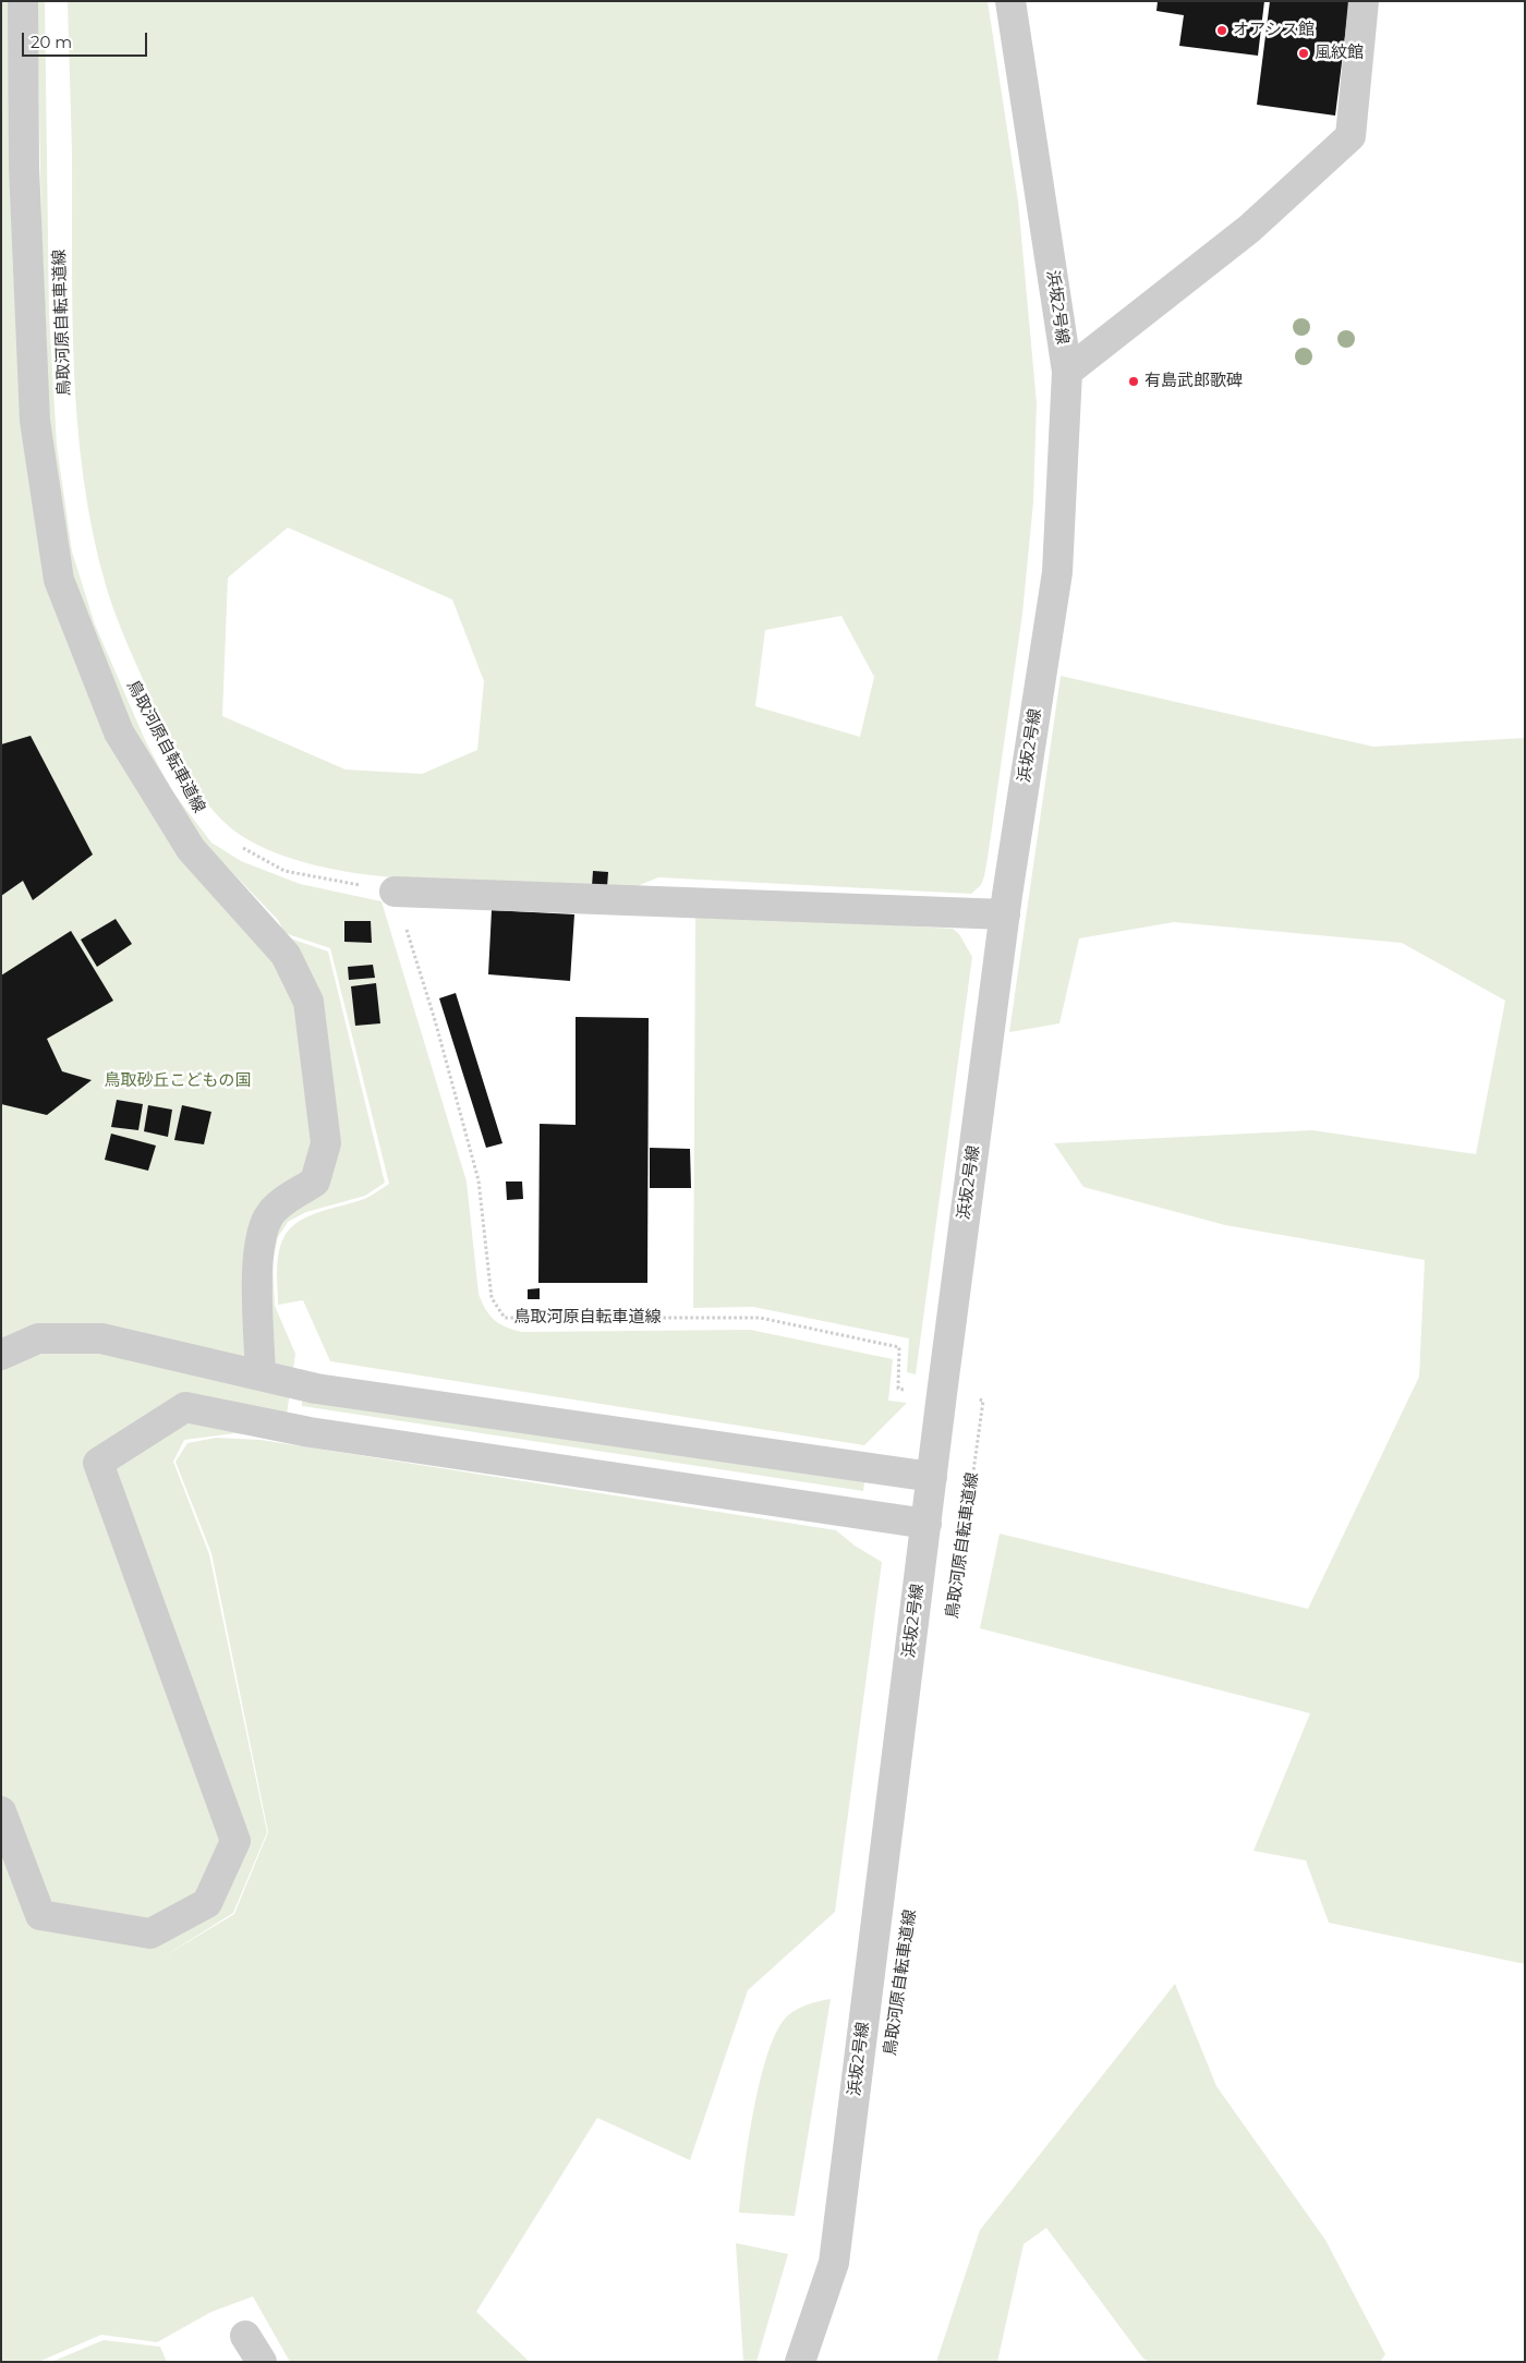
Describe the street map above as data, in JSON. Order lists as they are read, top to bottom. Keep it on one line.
{"streets":{"street":["浜坂2号線"],"path":["鳥取河原自転車道線"]},"crossings":[["浜坂2号線","鳥取河原自転車道線"]],"parks":["鳥取砂丘こどもの国"],"places":["オアシス館","風紋館","有島武郎歌碑"],"scale_bar":"20 m"}
